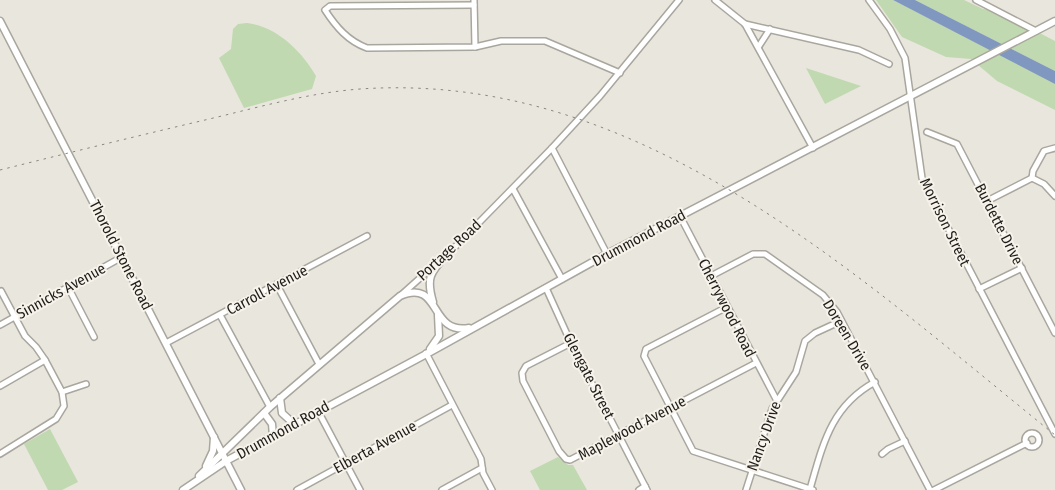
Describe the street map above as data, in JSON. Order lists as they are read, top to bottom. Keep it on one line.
{"streets":{"main road":["Drummond Road","Portage Road","Thorold Stone Road"],"street":["Morrison Street","Burdette Drive","Carroll Avenue","Sinnicks Avenue","Cherrywood Road","Doreen Drive","Glengate Street","Maplewood Avenue","Nancy Drive","Elberta Avenue"]},"crossings":[["Morrison Street","Drummond Road"],["Drummond Road","Portage Road"],["Drummond Road","Thorold Stone Road"],["Drummond Road","Cherrywood Road"],["Drummond Road","Glengate Street"],["Portage Road","Thorold Stone Road"],["Thorold Stone Road","Carroll Avenue"],["Thorold Stone Road","Sinnicks Avenue"],["Cherrywood Road","Doreen Drive"],["Cherrywood Road","Maplewood Avenue"],["Cherrywood Road","Nancy Drive"],["Doreen Drive","Nancy Drive"],["Glengate Street","Maplewood Avenue"]]}
